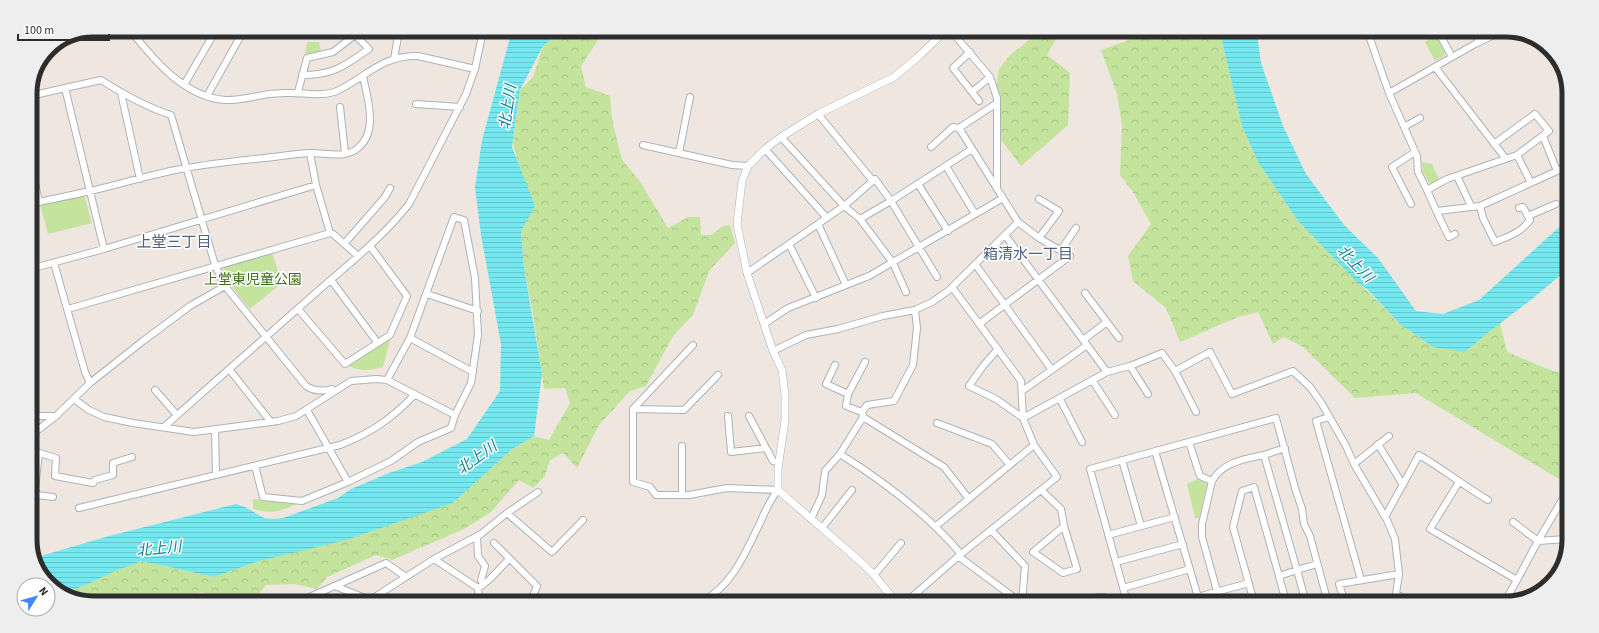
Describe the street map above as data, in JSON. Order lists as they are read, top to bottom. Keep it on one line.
{"districts":["上堂三丁目","箱清水一丁目"],"water":["北上川"],"parks":["上堂東児童公園"],"scale_bar":"100 m","north":"top right"}
